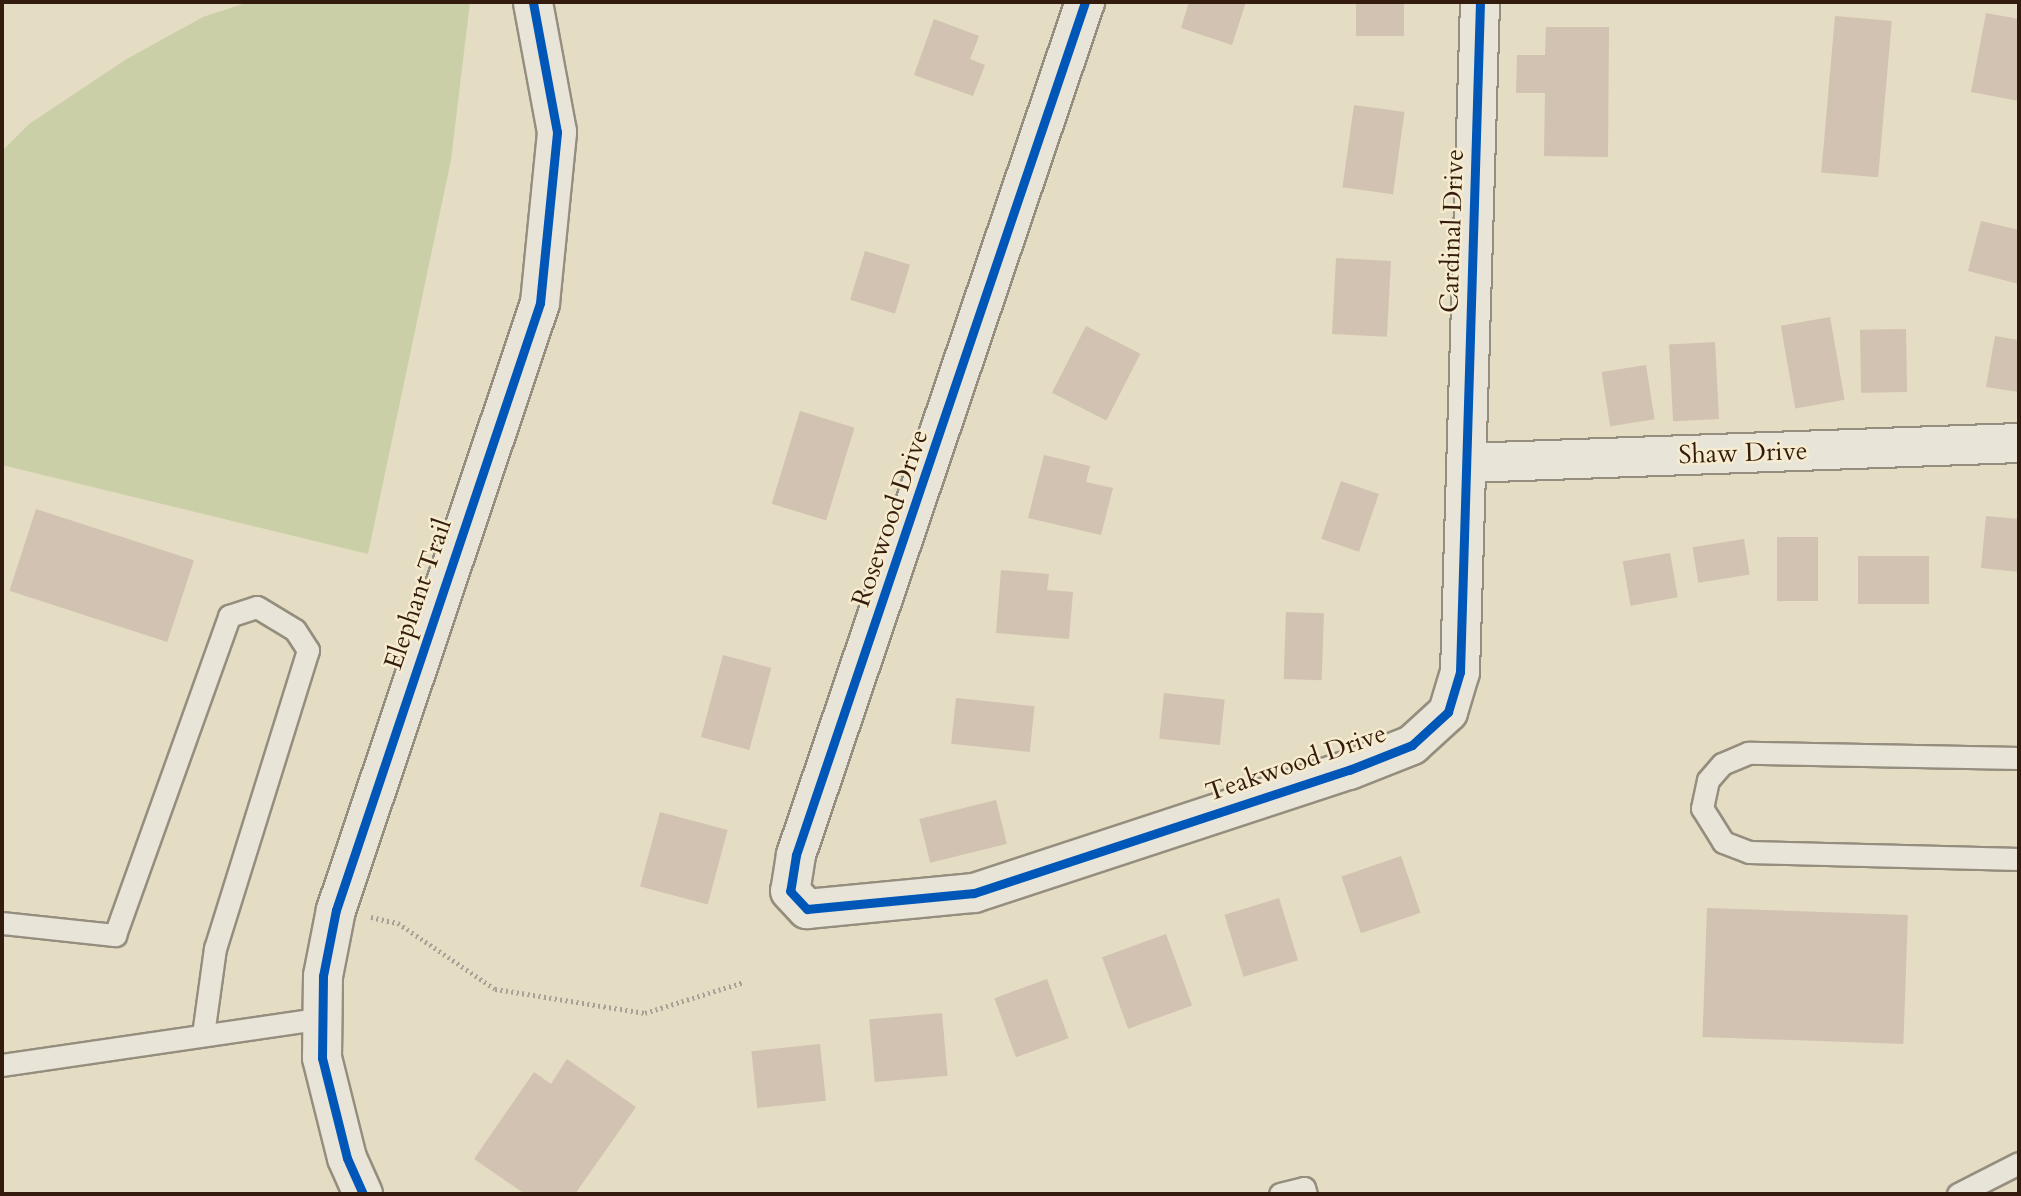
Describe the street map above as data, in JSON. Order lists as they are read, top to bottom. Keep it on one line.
{"streets":{"street":["Cardinal Drive","Shaw Drive","Rosewood Drive","Elephant Trail","Teakwood Drive"]},"crossings":[["Cardinal Drive","Shaw Drive"],["Cardinal Drive","Teakwood Drive"],["Shaw Drive","Teakwood Drive"],["Rosewood Drive","Teakwood Drive"]]}
